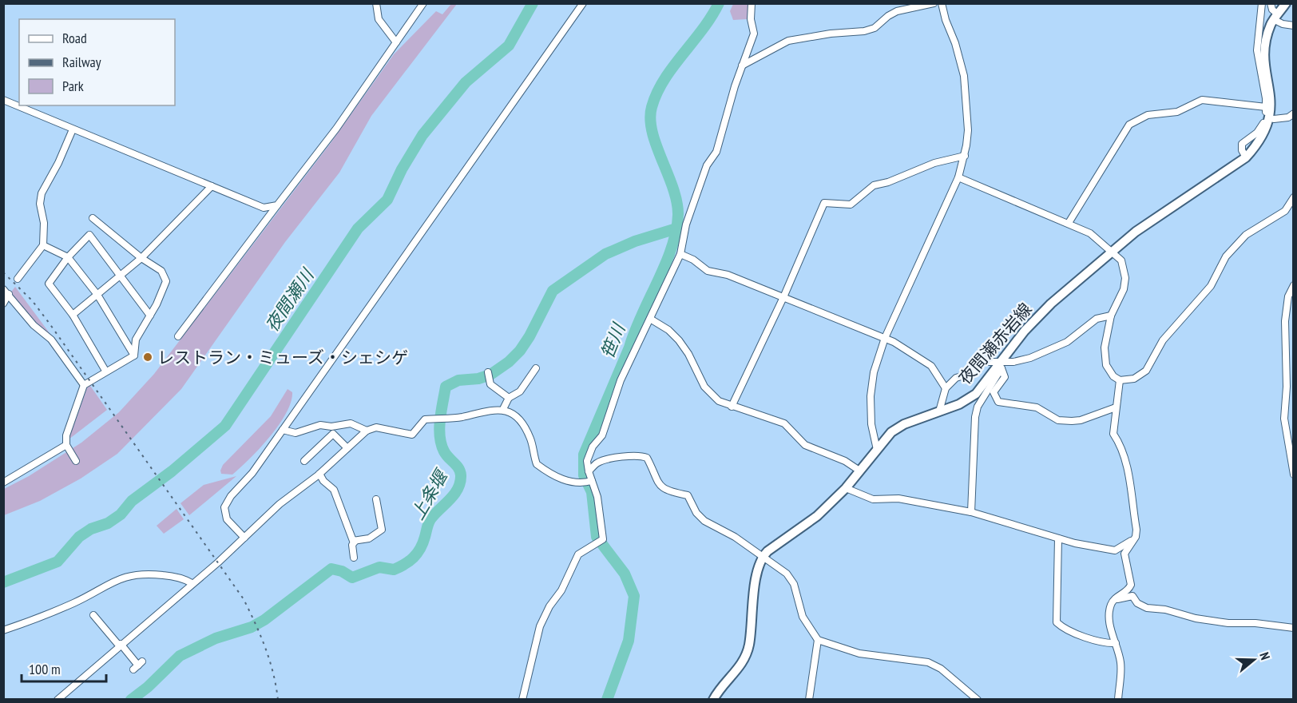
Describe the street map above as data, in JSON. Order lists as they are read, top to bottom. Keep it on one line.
{"streets":{"main road":["夜間瀬赤岩線"]},"water":["夜間瀬川","笹川","上条堰"],"places":["レストラン・ミューズ・シェシゲ"],"legend":["Road","Railway","Park"],"scale_bar":"100 m","north":"right"}
